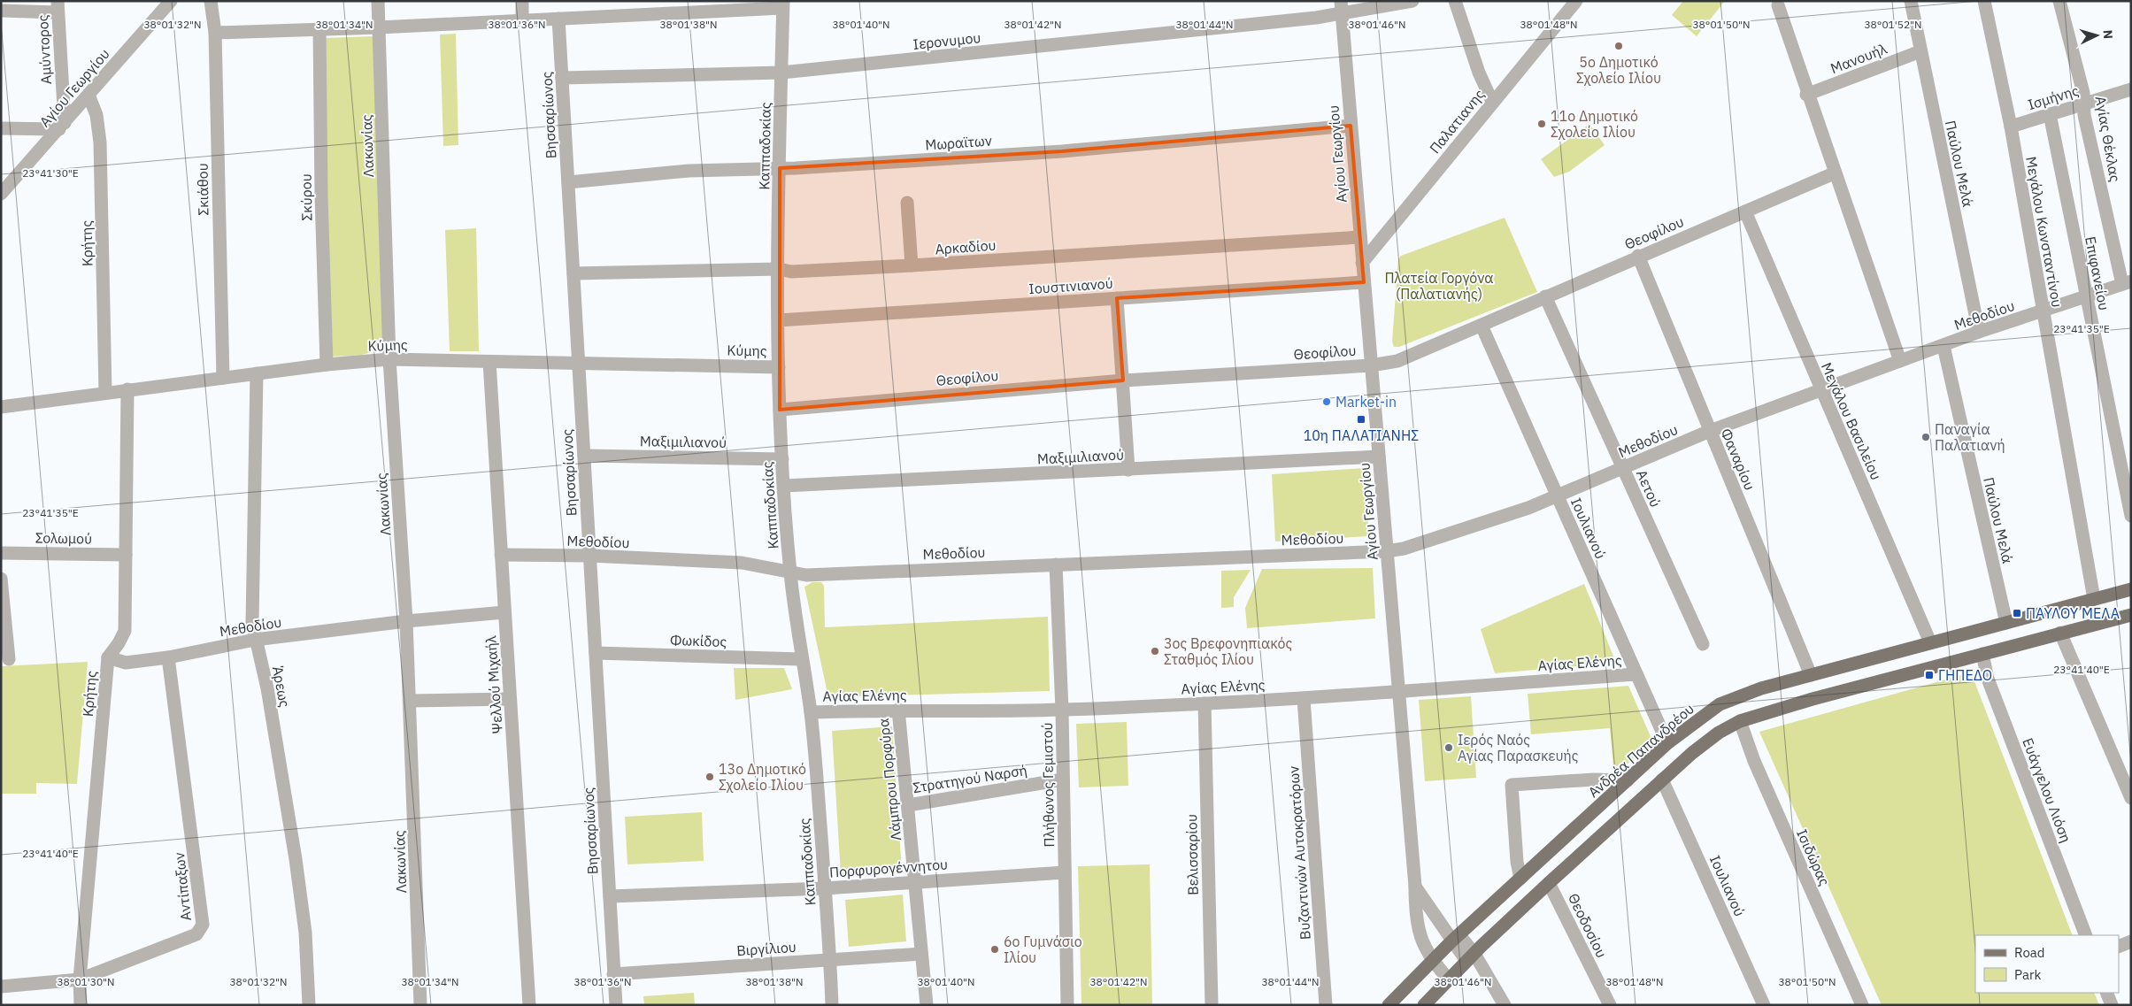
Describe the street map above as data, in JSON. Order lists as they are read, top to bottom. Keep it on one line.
{"streets":{"main road":["Ανδρέα Παπανδρέου"],"street":["Ιερονυμου","Αμύντορος","Μανουήλ","Αγίου Γεωργίου","Ισμήνης","Βησσαρίωνος","Παλατιανης","Αγίας Θέκλας","Μωραϊτων","Λακωνίας","Καππαδοκίας","Παύλου Μελά","Σκιάθου","Σκύρου","Μεγάλου Κωνσταντίνου","Θεοφίλου","Κρήτης","Αρκαδίου","Επιφανείου","Ιουστινιανού","Μεθοδίου","Κύμης","Μεγάλου Βασιλείου","Μαξιμιλιανού","Φαναρίου","Αετού","Ιουλιανού","Σολωμού","Φωκίδος","Αγίας Ελένης","Ψελλού Μιχαήλ","Άρεως","Στρατηγού Ναρσή","Λάμπρου Πορφύρα","Πλήθωνος Γεμιστού","Ευάγγελου Λιόση","Βυζαντινών Αυτοκρατόρων","Βελισσαρίου","Ισιδώρας","Πορφυρογέννητου","Αντίπαξων","Θεοδοσίου","Βιργίλιου"]},"crossings":[["Ιερονυμου","Αγίου Γεωργίου"],["Ιερονυμου","Βησσαρίωνος"],["Ιερονυμου","Καππαδοκίας"],["Αμύντορος","Αγίου Γεωργίου"],["Μανουήλ","Παύλου Μελά"],["Αγίου Γεωργίου","Παλατιανης"],["Αγίου Γεωργίου","Μωραϊτων"],["Αγίου Γεωργίου","Θεοφίλου"],["Αγίου Γεωργίου","Κρήτης"],["Αγίου Γεωργίου","Αρκαδίου"],["Αγίου Γεωργίου","Ιουστινιανού"],["Αγίου Γεωργίου","Μεθοδίου"],["Αγίου Γεωργίου","Μαξιμιλιανού"],["Αγίου Γεωργίου","Αγίας Ελένης"],["Αγίου Γεωργίου","Ανδρέα Παπανδρέου"],["Ισμήνης","Αγίας Θέκλας"],["Ισμήνης","Μεγάλου Κωνσταντίνου"],["Ισμήνης","Επιφανείου"],["Βησσαρίωνος","Μωραϊτων"],["Βησσαρίωνος","Αρκαδίου"],["Βησσαρίωνος","Μεθοδίου"],["Βησσαρίωνος","Κύμης"],["Βησσαρίωνος","Μαξιμιλιανού"],["Βησσαρίωνος","Φωκίδος"],["Βησσαρίωνος","Πορφυρογέννητου"],["Βησσαρίωνος","Βιργίλιου"],["Αγίας Θέκλας","Μεθοδίου"],["Μωραϊτων","Καππαδοκίας"],["Λακωνίας","Μεθοδίου"],["Λακωνίας","Κύμης"],["Καππαδοκίας","Θεοφίλου"],["Καππαδοκίας","Αρκαδίου"],["Καππαδοκίας","Ιουστινιανού"],["Καππαδοκίας","Μεθοδίου"],["Καππαδοκίας","Κύμης"],["Καππαδοκίας","Μαξιμιλιανού"],["Καππαδοκίας","Φωκίδος"],["Καππαδοκίας","Αγίας Ελένης"],["Καππαδοκίας","Πορφυρογέννητου"],["Καππαδοκίας","Βιργίλιου"],["Παύλου Μελά","Μεθοδίου"],["Παύλου Μελά","Ανδρέα Παπανδρέου"],["Σκιάθου","Κύμης"],["Σκύρου","Κύμης"],["Μεγάλου Κωνσταντίνου","Μεθοδίου"],["Μεγάλου Κωνσταντίνου","Ανδρέα Παπανδρέου"],["Θεοφίλου","Μεγάλου Βασιλείου"],["Θεοφίλου","Φαναρίου"],["Θεοφίλου","Αετού"],["Θεοφίλου","Ιουλιανού"],["Κρήτης","Μεθοδίου"],["Κρήτης","Κύμης"],["Κρήτης","Σολωμού"],["Κρήτης","Αντίπαξων"],["Επιφανείου","Μεθοδίου"],["Μεθοδίου","Μεγάλου Βασιλείου"],["Μεθοδίου","Φαναρίου"],["Μεθοδίου","Αετού"],["Μεθοδίου","Ιουλιανού"],["Μεθοδίου","Ψελλού Μιχαήλ"],["Μεθοδίου","Άρεως"],["Μεθοδίου","Πλήθωνος Γεμιστού"],["Μεθοδίου","Αντίπαξων"],["Κύμης","Ψελλού Μιχαήλ"],["Κύμης","Άρεως"],["Μεγάλου Βασιλείου","Ανδρέα Παπανδρέου"],["Φαναρίου","Ανδρέα Παπανδρέου"],["Ιουλιανού","Αγίας Ελένης"],["Ιουλιανού","Ανδρέα Παπανδρέου"],["Αγίας Ελένης","Λάμπρου Πορφύρα"],["Αγίας Ελένης","Πλήθωνος Γεμιστού"],["Αγίας Ελένης","Βυζαντινών Αυτοκρατόρων"],["Αγίας Ελένης","Βελισσαρίου"],["Στρατηγού Ναρσή","Λάμπρου Πορφύρα"],["Στρατηγού Ναρσή","Πλήθωνος Γεμιστού"],["Λάμπρου Πορφύρα","Πορφυρογέννητου"],["Λάμπρου Πορφύρα","Βιργίλιου"],["Πλήθωνος Γεμιστού","Πορφυρογέννητου"]],"parks":["Πλατεία Γοργόνα (Παλατιανής)"],"places":{"other":["5ο Δημοτικό Σχολείο Ιλίου","11ο Δημοτικό Σχολείο Ιλίου","Market-in","Παναγία Παλατιανή","3ος Βρεφονηπιακός Σταθμός Ιλίου","Ιερός Ναός Αγίας Παρασκευής","13ο Δημοτικό Σχολείο Ιλίου","6ο Γυμνάσιο Ιλίου"],"transit":["10η ΠΑΛΑΤΙΑΝΗΣ","ΠΑΥΛΟΥ ΜΕΛΑ","ΓΗΠΕΔΟ"]},"legend":["Road","Park"],"north":"right","coordinates":["38°01'32\"N","38°01'34\"N","38°01'36\"N","38°01'38\"N","38°01'40\"N","38°01'42\"N","38°01'44\"N","38°01'46\"N","38°01'48\"N","38°01'50\"N","38°01'52\"N","23°41'30\"E","23°41'35\"E","23°41'40\"E","38°01'30\"N"]}
